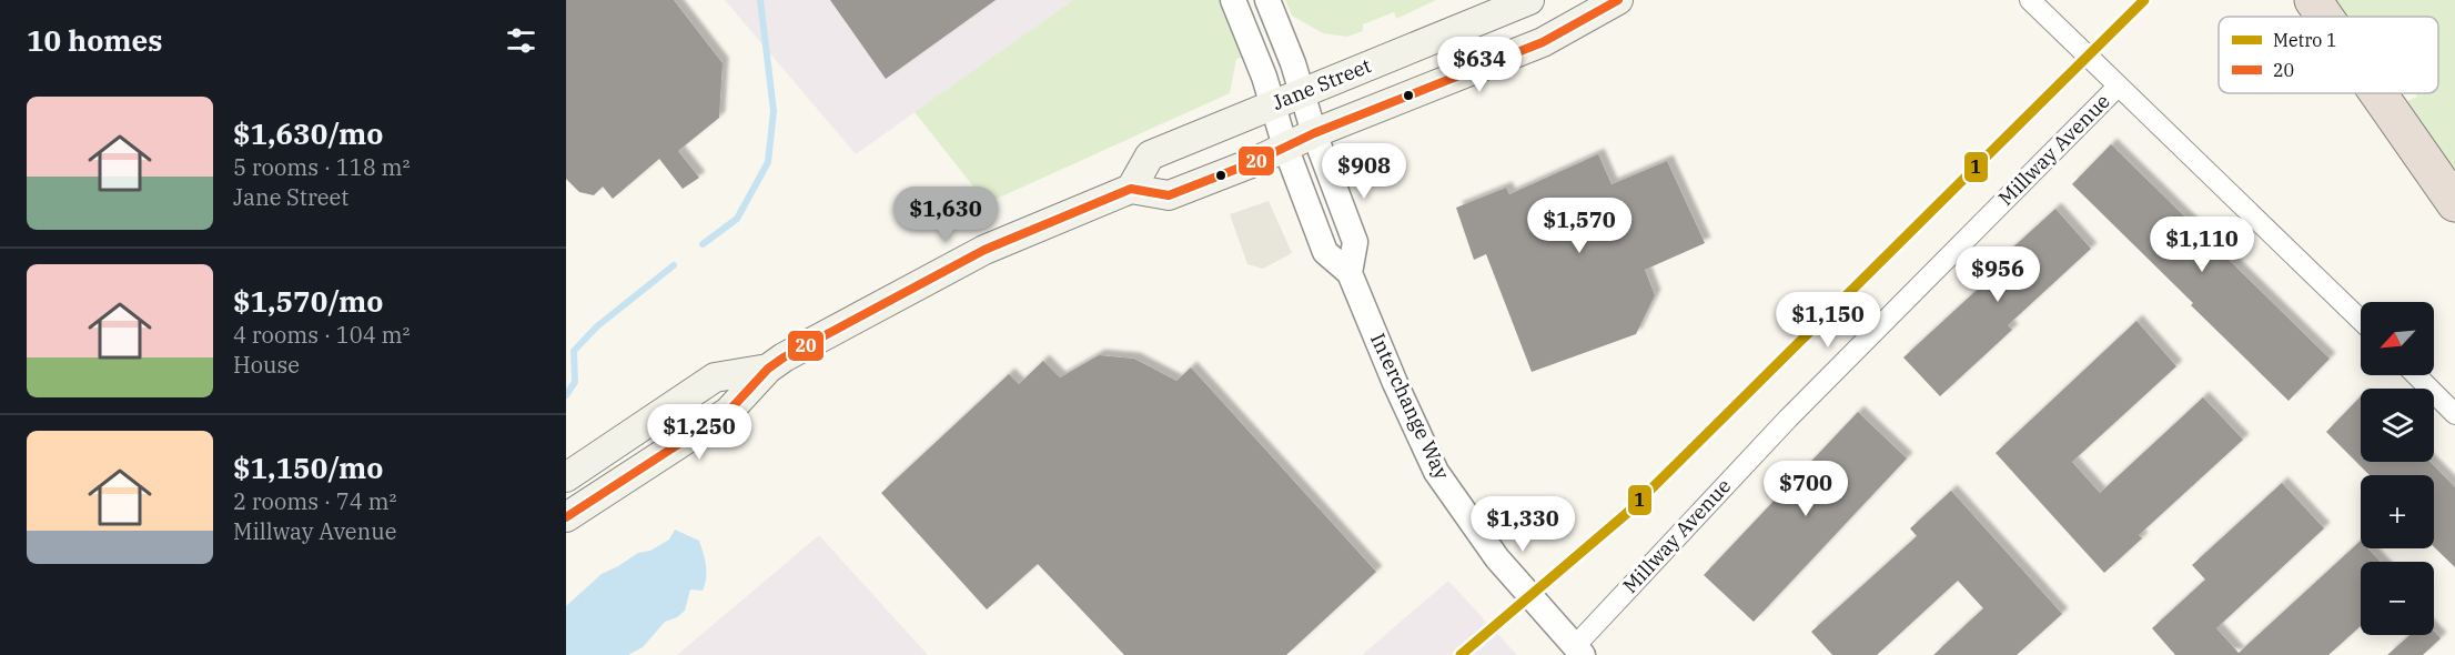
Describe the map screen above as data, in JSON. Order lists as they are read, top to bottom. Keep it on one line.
{"streets":{"main road":["Jane Street"],"street":["Millway Avenue","Interchange Way"]},"crossings":[["Jane Street","Interchange Way"],["Millway Avenue","Interchange Way"]],"lines":["metro line 1","transit line 20"],"legend":["Metro 1","20"],"north":"bottom left","page":{"heading":"10 homes","price":["$634","$908","$1,630","$1,570","$1,110","$956","$1,150","$1,250","$700","$1,330"],"list":[{"name":"$1,630/mo","note":"5 rooms · 118 m² · Jane Street"},{"name":"$1,570/mo","note":"4 rooms · 104 m² · House"},{"name":"$1,150/mo","note":"2 rooms · 74 m² · Millway Avenue"}],"map_buttons":["+","−"]}}
